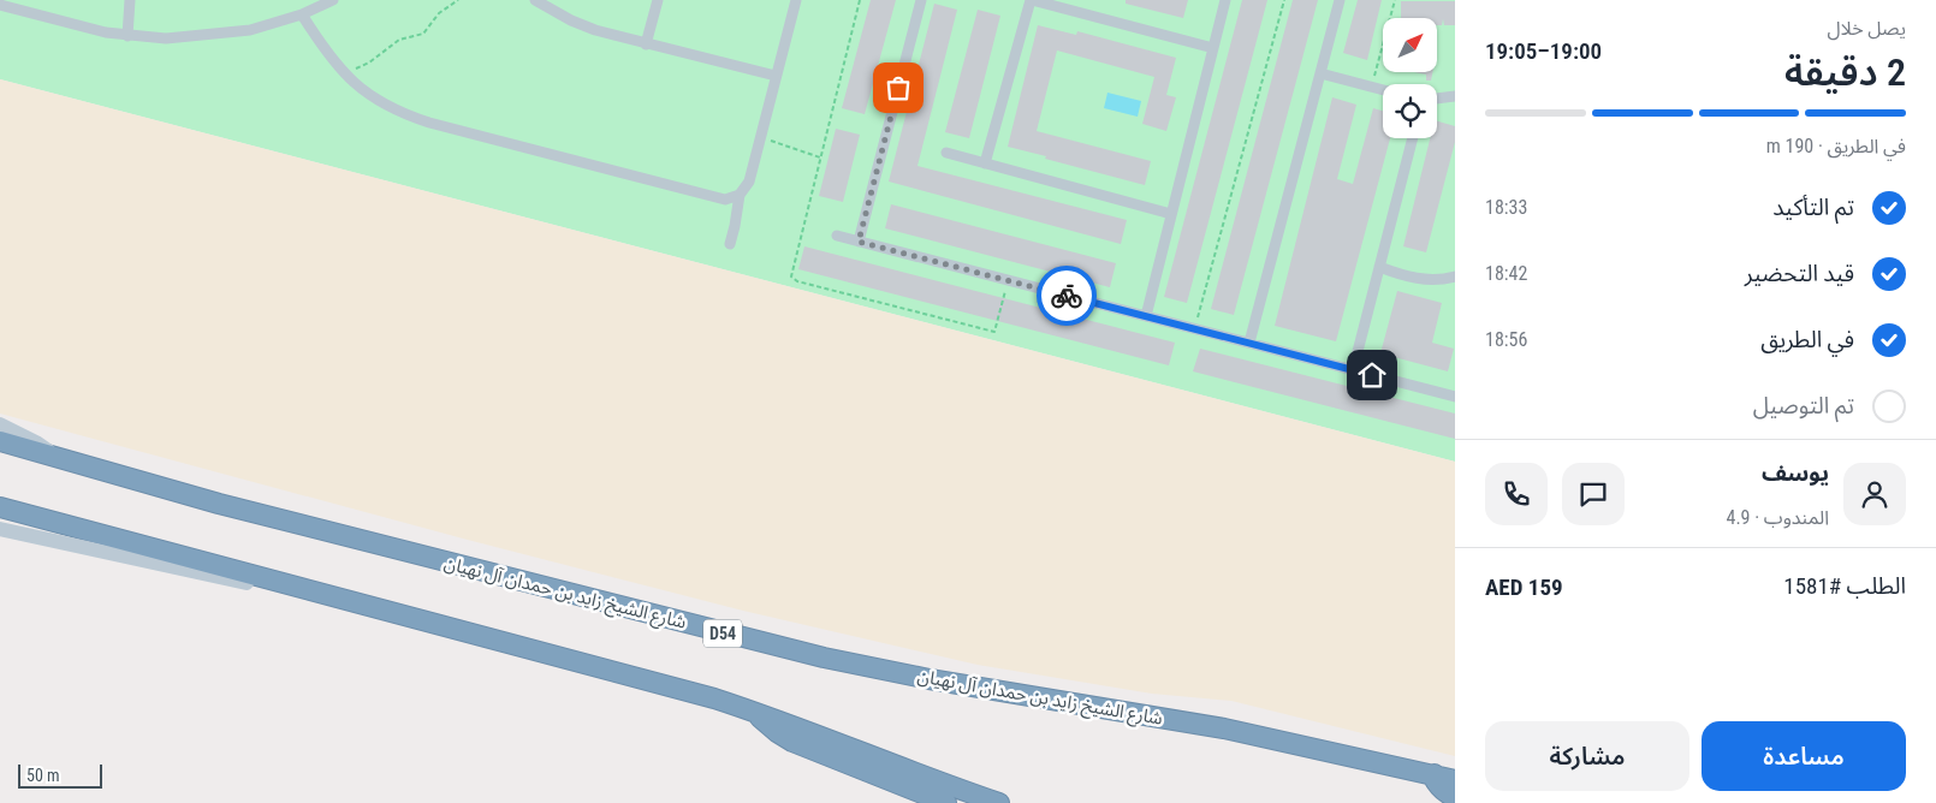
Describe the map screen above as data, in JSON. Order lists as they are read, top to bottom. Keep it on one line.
{"streets":{"highway":["شارع الشيخ زايد بن حمدان آل نهيان","D54"]},"scale_bar":"50 m","north":"top right","page":{"heading":["2 دقيقة","يصل خلال","19:00–19:05"],"panel":["يوسف","المندوب · 4.9","الطلب #1581","AED 159"],"bar":"في الطريق · 190 m","list":[["تم التأكيد","18:33"],["قيد التحضير","18:42"],["في الطريق","18:56"],"تم التوصيل"],"buttons":["مساعدة","مشاركة"],"scale":"50 m"}}
